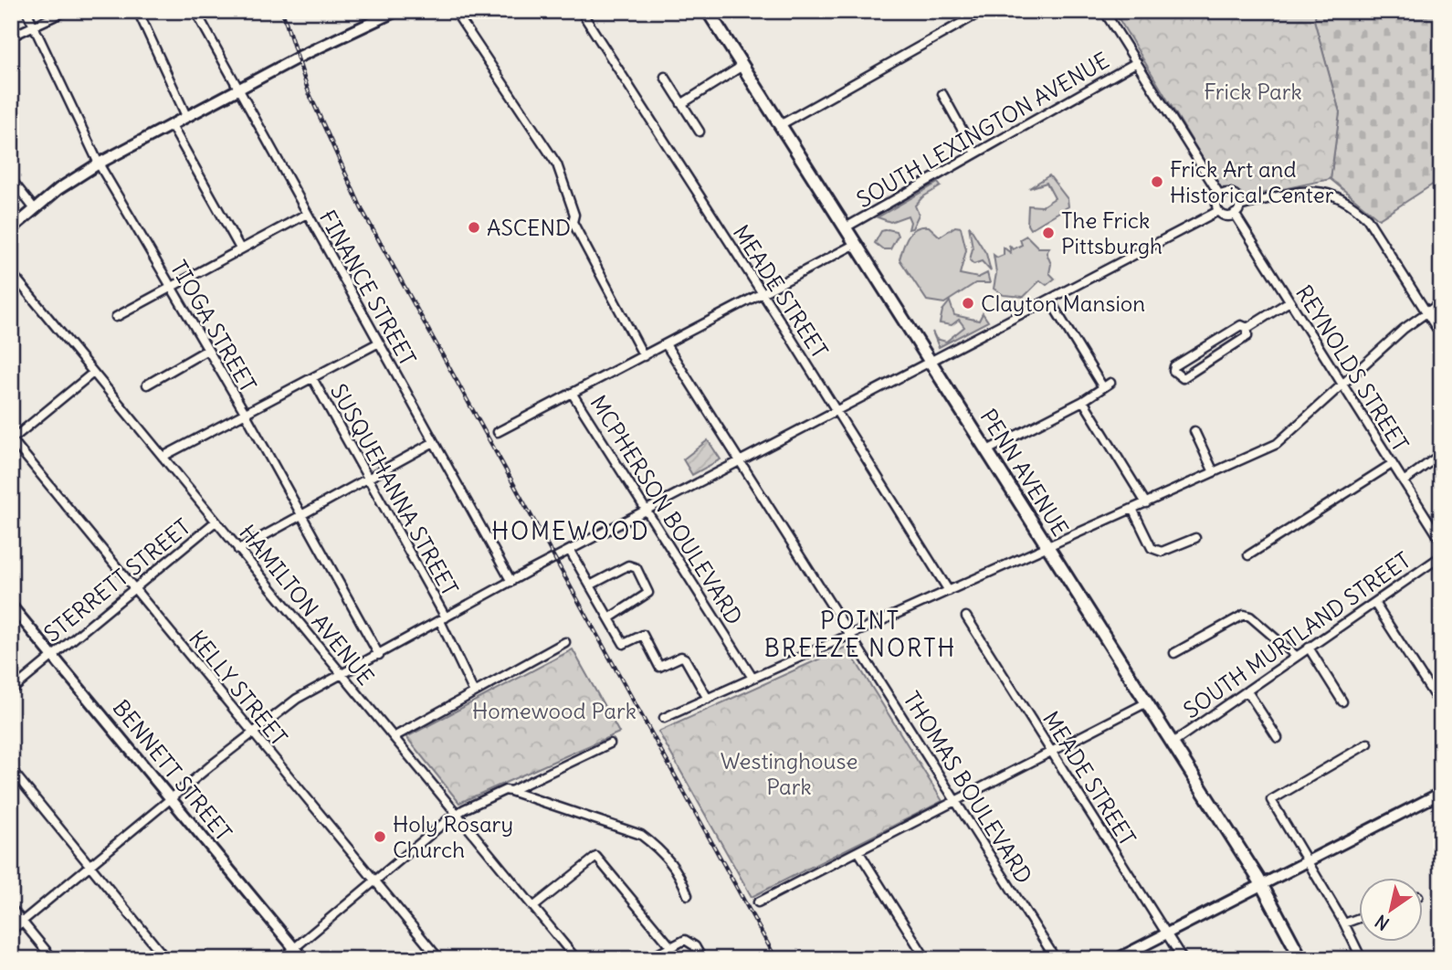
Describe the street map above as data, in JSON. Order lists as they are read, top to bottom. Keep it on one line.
{"streets":{"highway":["PENN AVENUE"],"main road":["BENNETT STREET"],"street":["SOUTH LEXINGTON AVENUE","FINANCE STREET","MEADE STREET","TIOGA STREET","REYNOLDS STREET","SUSQUEHANNA STREET","MCPHERSON BOULEVARD","STERRETT STREET","HAMILTON AVENUE","SOUTH MURTLAND STREET","KELLY STREET","THOMAS BOULEVARD"]},"crossings":[["SOUTH LEXINGTON AVENUE","PENN AVENUE"],["PENN AVENUE","SOUTH MURTLAND STREET"],["STERRETT STREET","HAMILTON AVENUE"],["STERRETT STREET","KELLY STREET"],["STERRETT STREET","BENNETT STREET"]],"districts":["HOMEWOOD","POINT BREEZE NORTH"],"parks":["Frick Park","Homewood Park","Westinghouse Park"],"places":["Frick Art and Historical Center","ASCEND","The Frick Pittsburgh","Clayton Mansion","Holy Rosary Church"],"north":"bottom left"}
